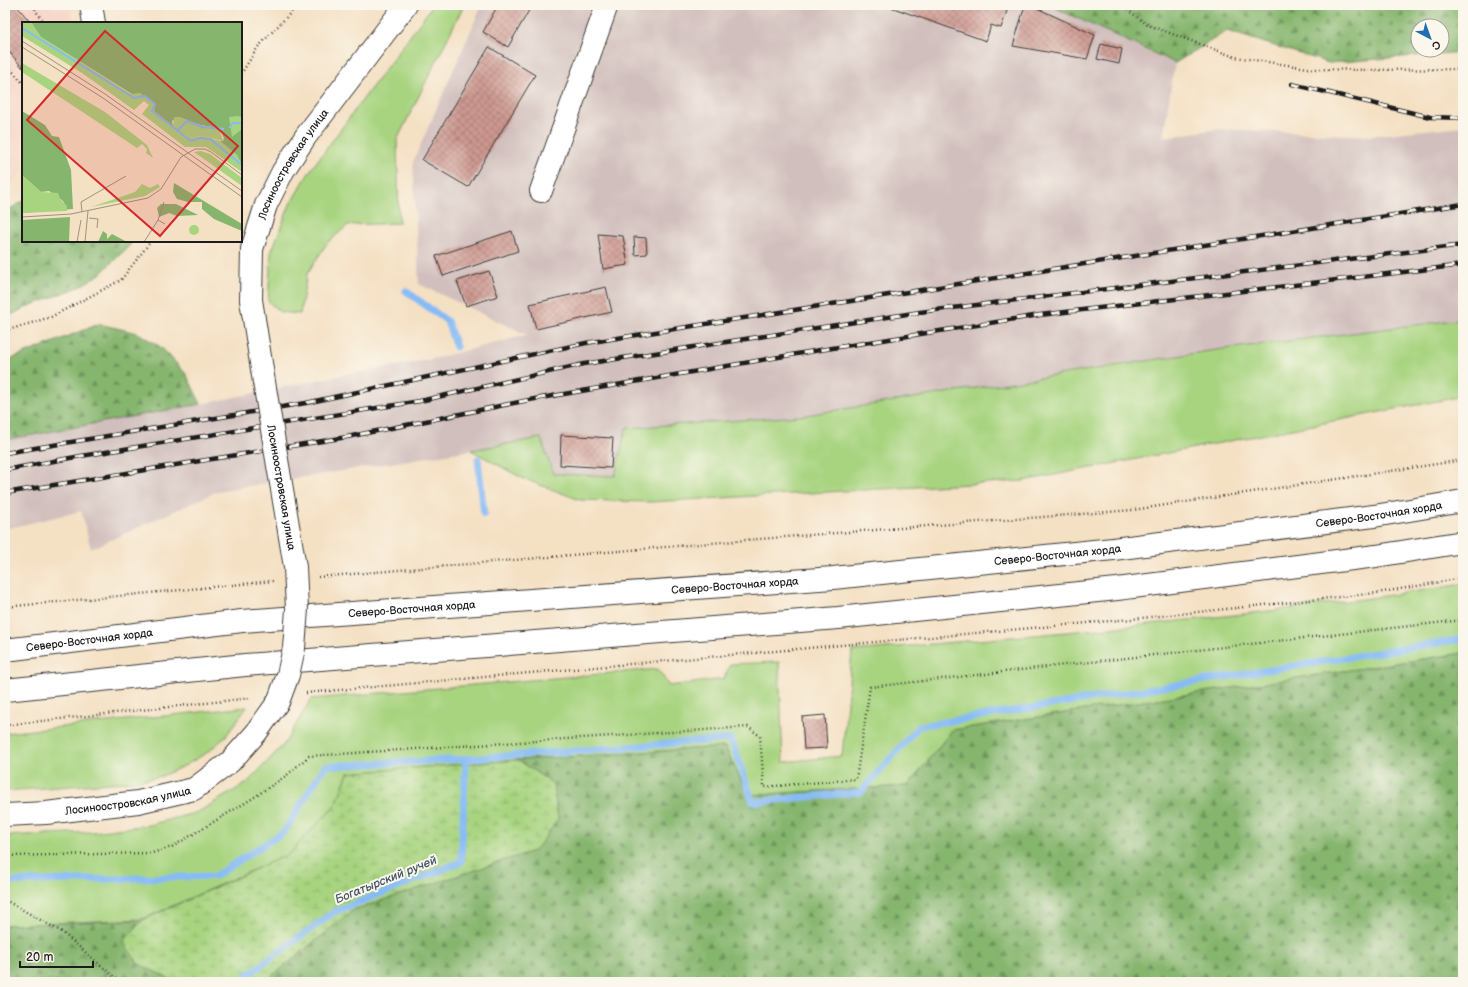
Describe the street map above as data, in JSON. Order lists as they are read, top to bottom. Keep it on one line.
{"streets":{"main road":["Лосиноостровская улица","Северо-Восточная хорда"]},"water":["Богатырский ручей"],"scale_bar":"20 m","north":"bottom right"}
